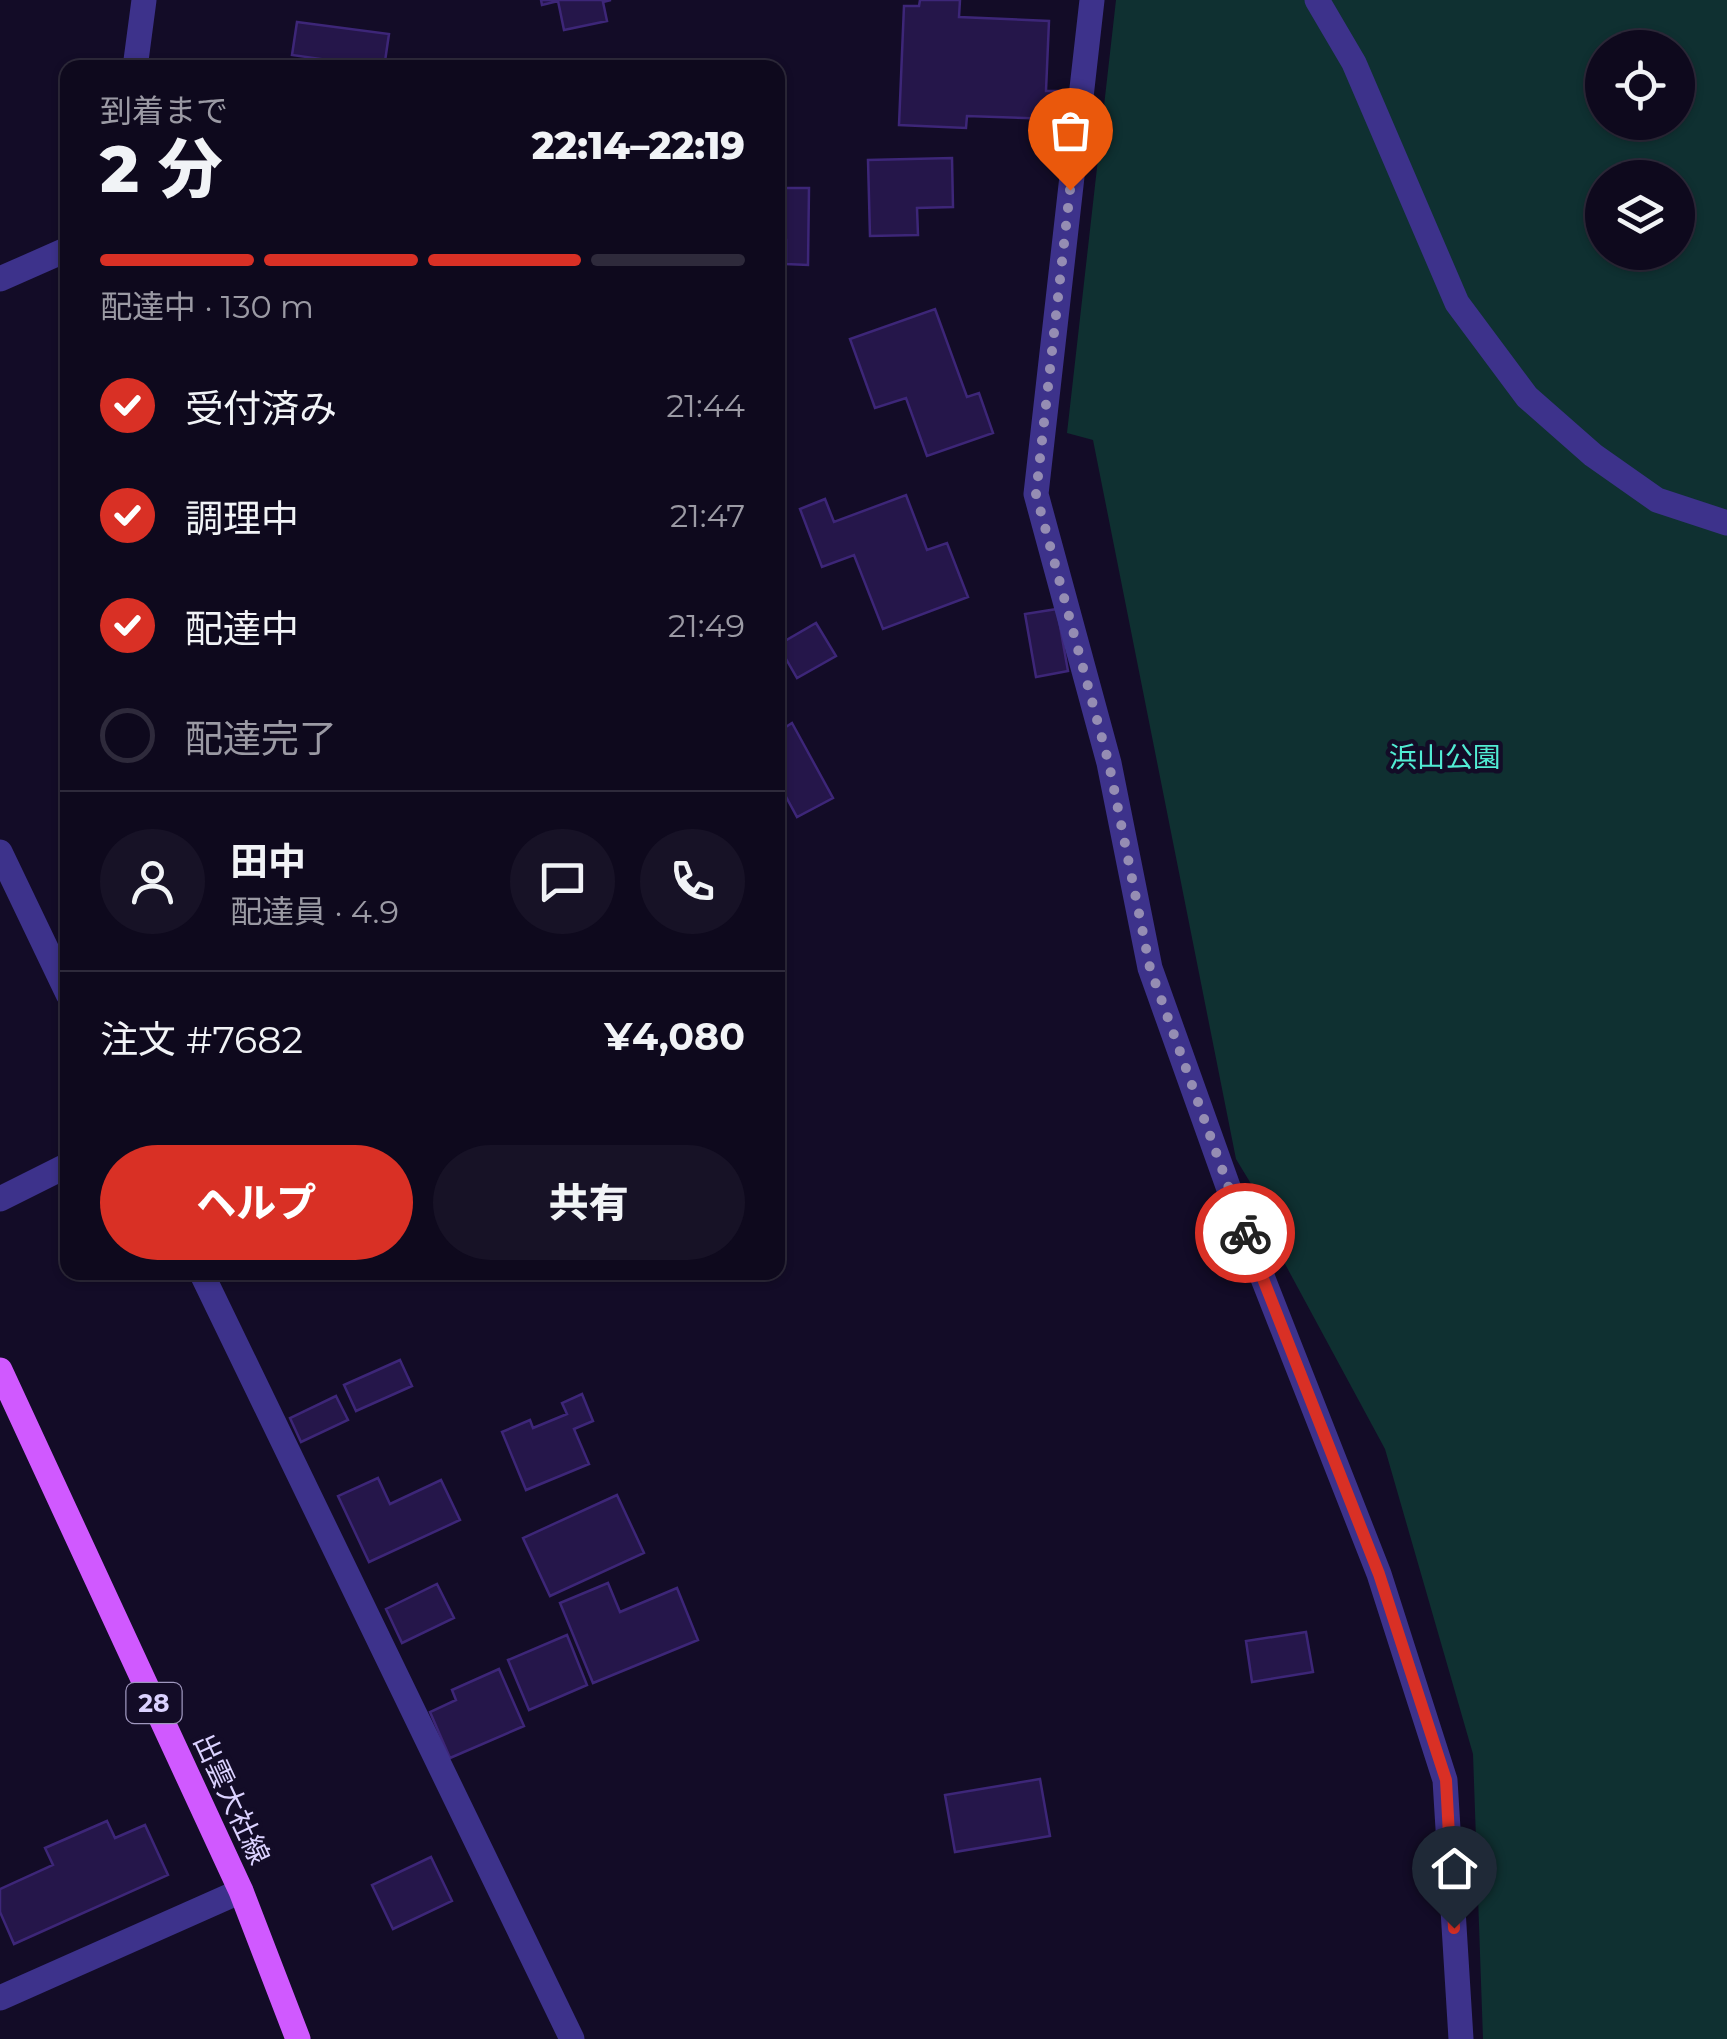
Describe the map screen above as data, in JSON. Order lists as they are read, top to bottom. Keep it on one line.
{"streets":{"main road":["28","出雲大社線"]},"parks":["浜山公園"],"page":{"heading":["2 分","到着まで","22:14–22:19"],"panel":["田中","配達員 · 4.9","注文 #7682","¥4,080"],"bar":"配達中 · 130 m","list":[["受付済み","21:44"],["調理中","21:47"],["配達中","21:49"],"配達完了"],"buttons":["ヘルプ","共有"]}}
